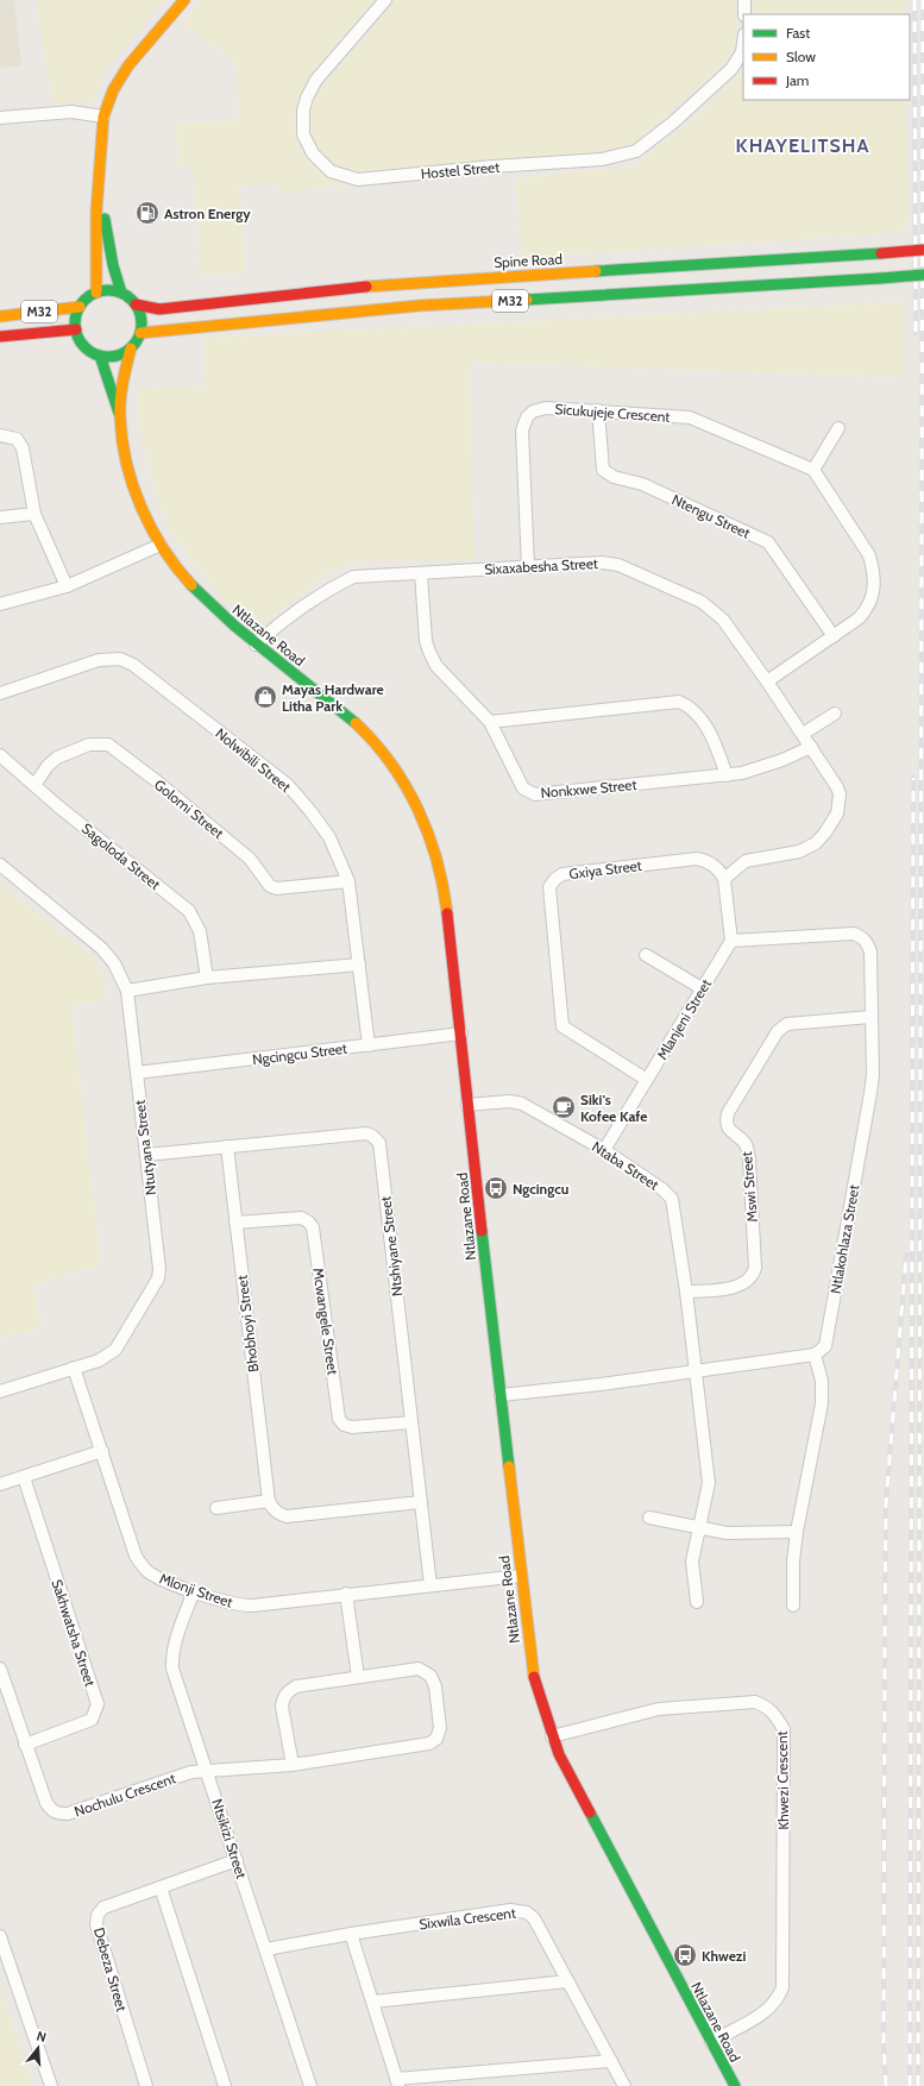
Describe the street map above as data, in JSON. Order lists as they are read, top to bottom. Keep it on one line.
{"streets":{"street":["Hostel Street","Spine Road","M32","Sicukujeje Crescent","Ntengu Street","Sixaxabesha Street","Ntlazane Road","Nolwibili Street","Nonkxwe Street","Golomi Street","Sagoloda Street","Gxiya Street","Mlanjeni Street","Ngcingcu Street","Ntutyana Street","Ntaba Street","Mswi Street","Ntlakohlaza Street","Ntshiyane Street","Mcwangele Street","Bhobhoyi Street","Mlonji Street","Sakhwatsha Street","Khwezi Crescent","Nochulu Crescent","Ntsikizi Street","Sixwila Crescent","Debeza Street"]},"crossings":[["Spine Road","M32"],["Spine Road","Ntlazane Road"],["M32","Ntlazane Road"],["Sicukujeje Crescent","Ntengu Street"],["Sicukujeje Crescent","Sixaxabesha Street"],["Sixaxabesha Street","Ntlazane Road"],["Sixaxabesha Street","Nonkxwe Street"],["Sixaxabesha Street","Gxiya Street"],["Ntlazane Road","Ngcingcu Street"],["Ntlazane Road","Ntaba Street"],["Ntlazane Road","Mlonji Street"],["Ntlazane Road","Khwezi Crescent"],["Nolwibili Street","Golomi Street"],["Nolwibili Street","Ngcingcu Street"],["Golomi Street","Sagoloda Street"],["Gxiya Street","Mlanjeni Street"],["Mlanjeni Street","Ntaba Street"],["Mlanjeni Street","Ntlakohlaza Street"],["Ngcingcu Street","Ntutyana Street"],["Ntutyana Street","Ntshiyane Street"],["Ntutyana Street","Mlonji Street"],["Ntaba Street","Mswi Street"],["Mswi Street","Ntlakohlaza Street"],["Ntshiyane Street","Mcwangele Street"],["Ntshiyane Street","Bhobhoyi Street"],["Ntshiyane Street","Mlonji Street"],["Mcwangele Street","Bhobhoyi Street"],["Mlonji Street","Ntsikizi Street"],["Sakhwatsha Street","Nochulu Crescent"],["Nochulu Crescent","Ntsikizi Street"],["Ntsikizi Street","Sixwila Crescent"],["Ntsikizi Street","Debeza Street"]],"districts":["KHAYELITSHA"],"places":{"fuel station":["Astron Energy"],"shop":["Mayas Hardware Litha Park"],"cafe":["Siki's Kofee Kafe"],"bus stop":["Ngcingcu","Khwezi"]},"legend":["Fast","Slow","Jam"],"north":"top"}
